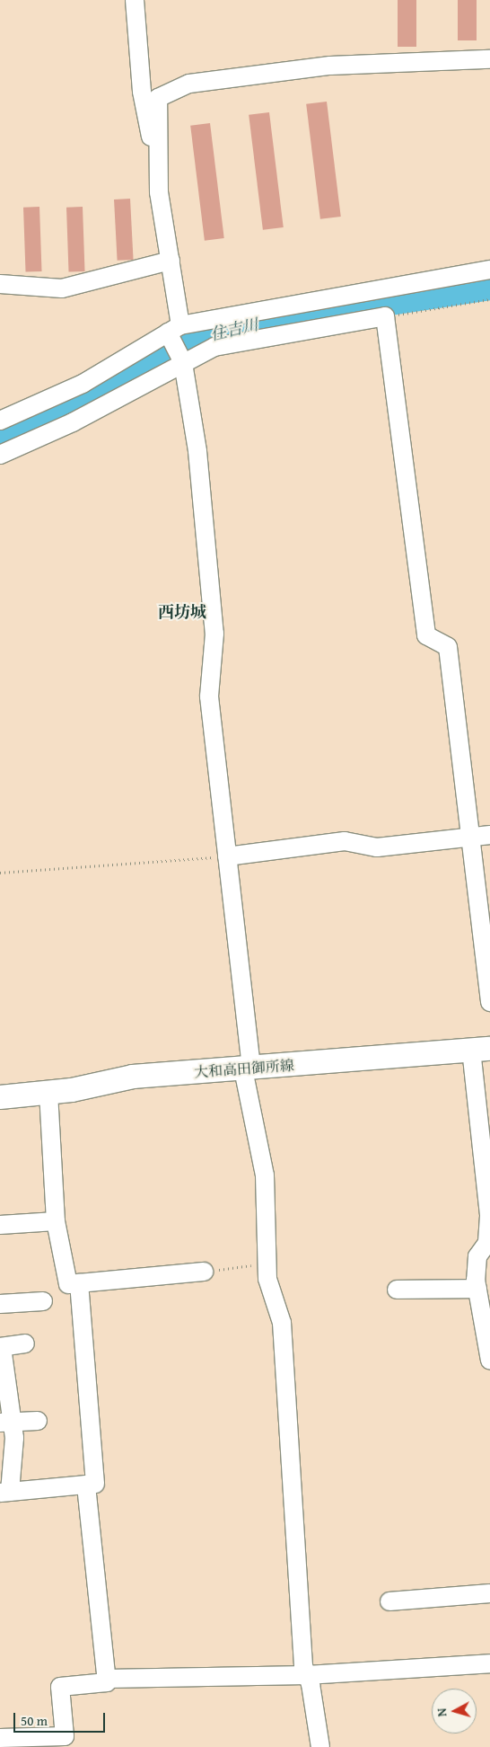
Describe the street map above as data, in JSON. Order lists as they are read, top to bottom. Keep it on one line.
{"streets":{"main road":["大和高田御所線"]},"districts":["西坊城"],"water":["住吉川"],"scale_bar":"50 m","north":"left"}
